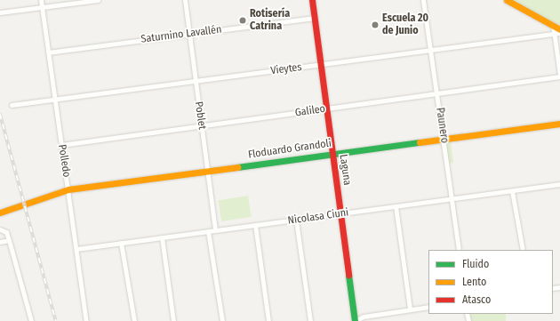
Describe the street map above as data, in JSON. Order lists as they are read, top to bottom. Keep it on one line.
{"streets":{"street":["Saturnino Lavallén","Vieytes","Galileo","Poblet","Paunero","Floduardo Grandoli","Polledo","Laguna","Nicolasa Ciuni"]},"crossings":[["Saturnino Lavallén","Poblet"],["Saturnino Lavallén","Polledo"],["Saturnino Lavallén","Laguna"],["Vieytes","Poblet"],["Vieytes","Paunero"],["Vieytes","Polledo"],["Vieytes","Laguna"],["Galileo","Poblet"],["Galileo","Paunero"],["Galileo","Polledo"],["Galileo","Laguna"],["Poblet","Floduardo Grandoli"],["Poblet","Nicolasa Ciuni"],["Paunero","Floduardo Grandoli"],["Paunero","Nicolasa Ciuni"],["Floduardo Grandoli","Polledo"],["Floduardo Grandoli","Laguna"],["Polledo","Nicolasa Ciuni"],["Laguna","Nicolasa Ciuni"]],"places":["Rotisería Catrina","Escuela 20 de Junio"],"legend":["Fluido","Lento","Atasco"]}
